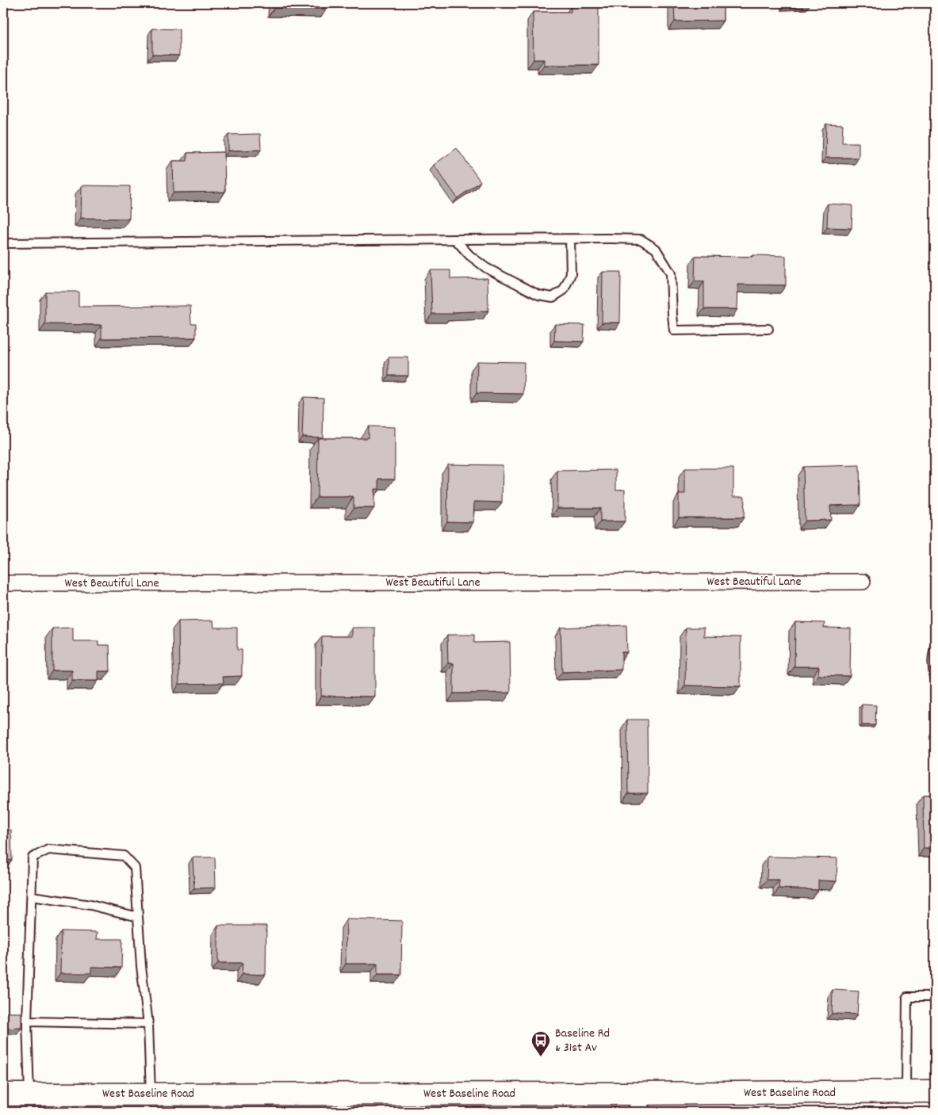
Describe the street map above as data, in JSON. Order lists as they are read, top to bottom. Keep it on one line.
{"streets":{"main road":["West Baseline Road"],"street":["West Beautiful Lane"]},"places":{"bus stop":["Baseline Rd & 31st Av"]}}
